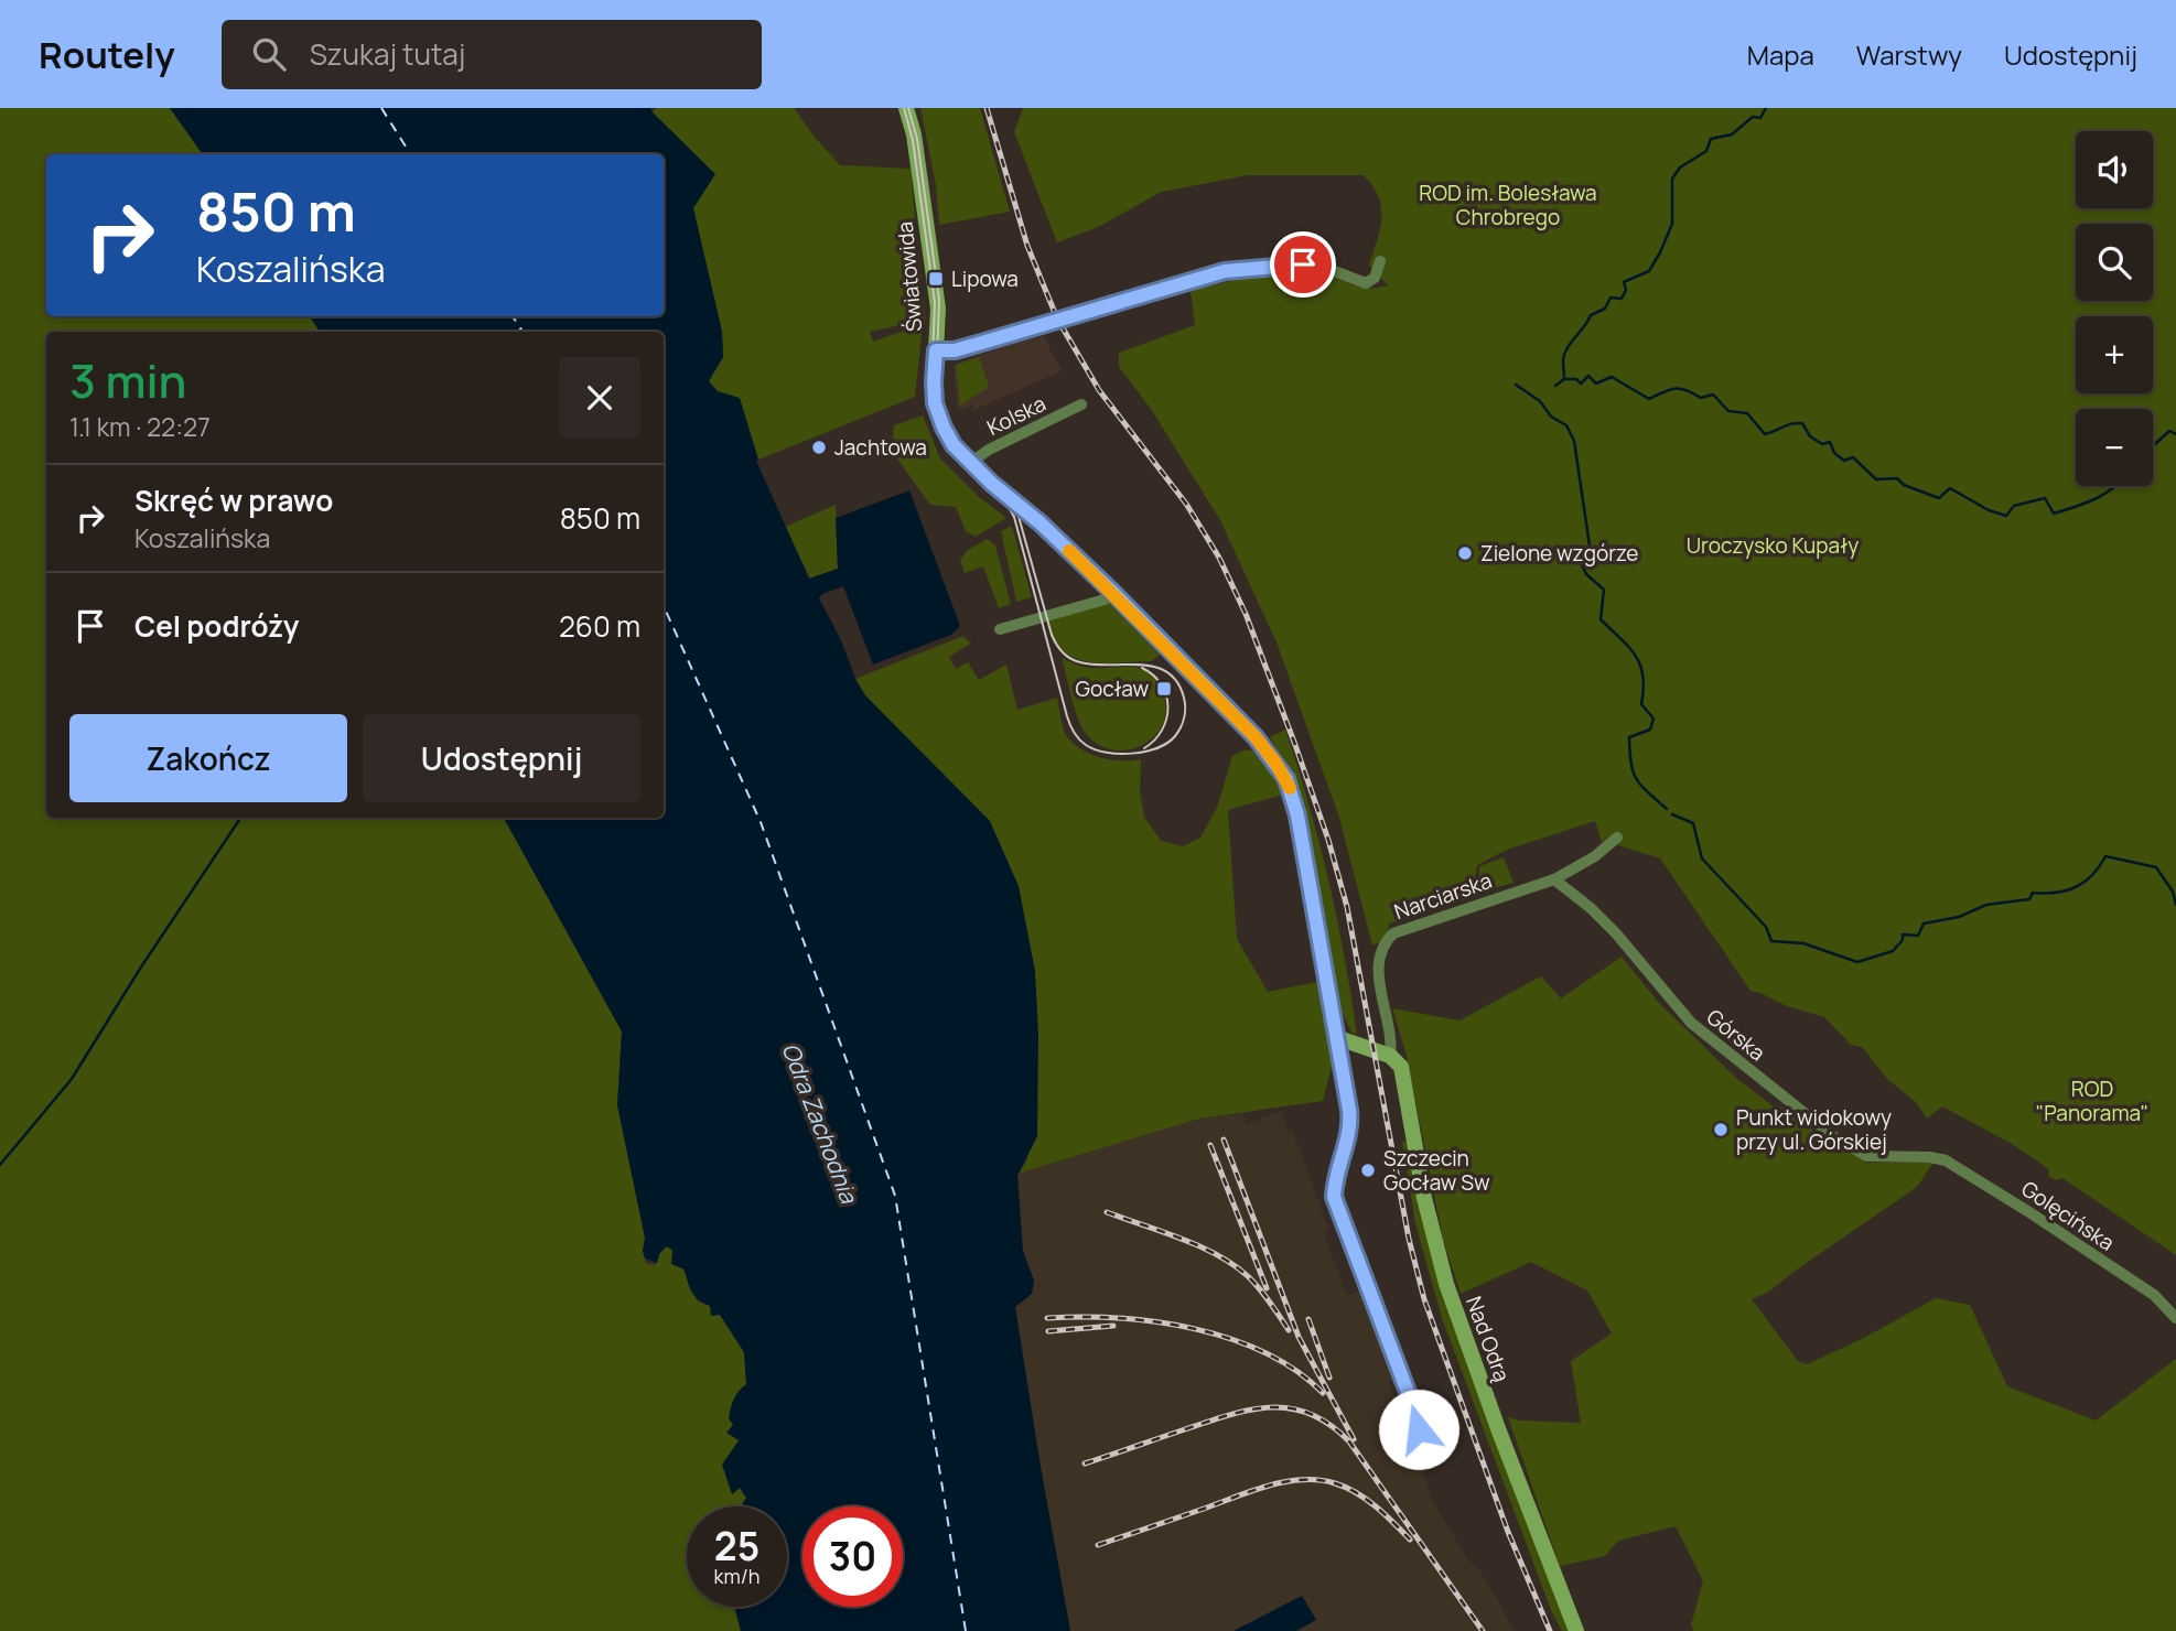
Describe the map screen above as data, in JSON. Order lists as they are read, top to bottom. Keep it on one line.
{"streets":{"street":["Światowida","Kolska","Narciarska","Górska","Golęcińska","Nad Odrą"]},"crossings":[["Narciarska","Górska"],["Narciarska","Nad Odrą"],["Górska","Golęcińska"]],"water":["Odra Zachodnia"],"parks":["ROD im. Bolesława Chrobrego","Uroczysko Kupały","ROD \"Panorama\""],"places":{"transit":["Lipowa","Gocław"],"other":["Jachtowa","Zielone wzgórze","Punkt widokowy przy ul. Górskiej","Szczecin Gocław Sw"]},"page":{"header":"Routely","search":"Szukaj tutaj","nav":["Mapa","Warstwy","Udostępnij"],"map_buttons":["+","−"],"turn":["850 m","Koszalińska"],"heading":["3 min","1.1 km · 22:27"],"list":[{"name":"Skręć w prawo","note":"Koszalińska","value":"850 m"},{"name":"Cel podróży","value":"260 m"}],"buttons":["Zakończ","Udostępnij"],"speed":"25 km/h","limit":"30"}}
